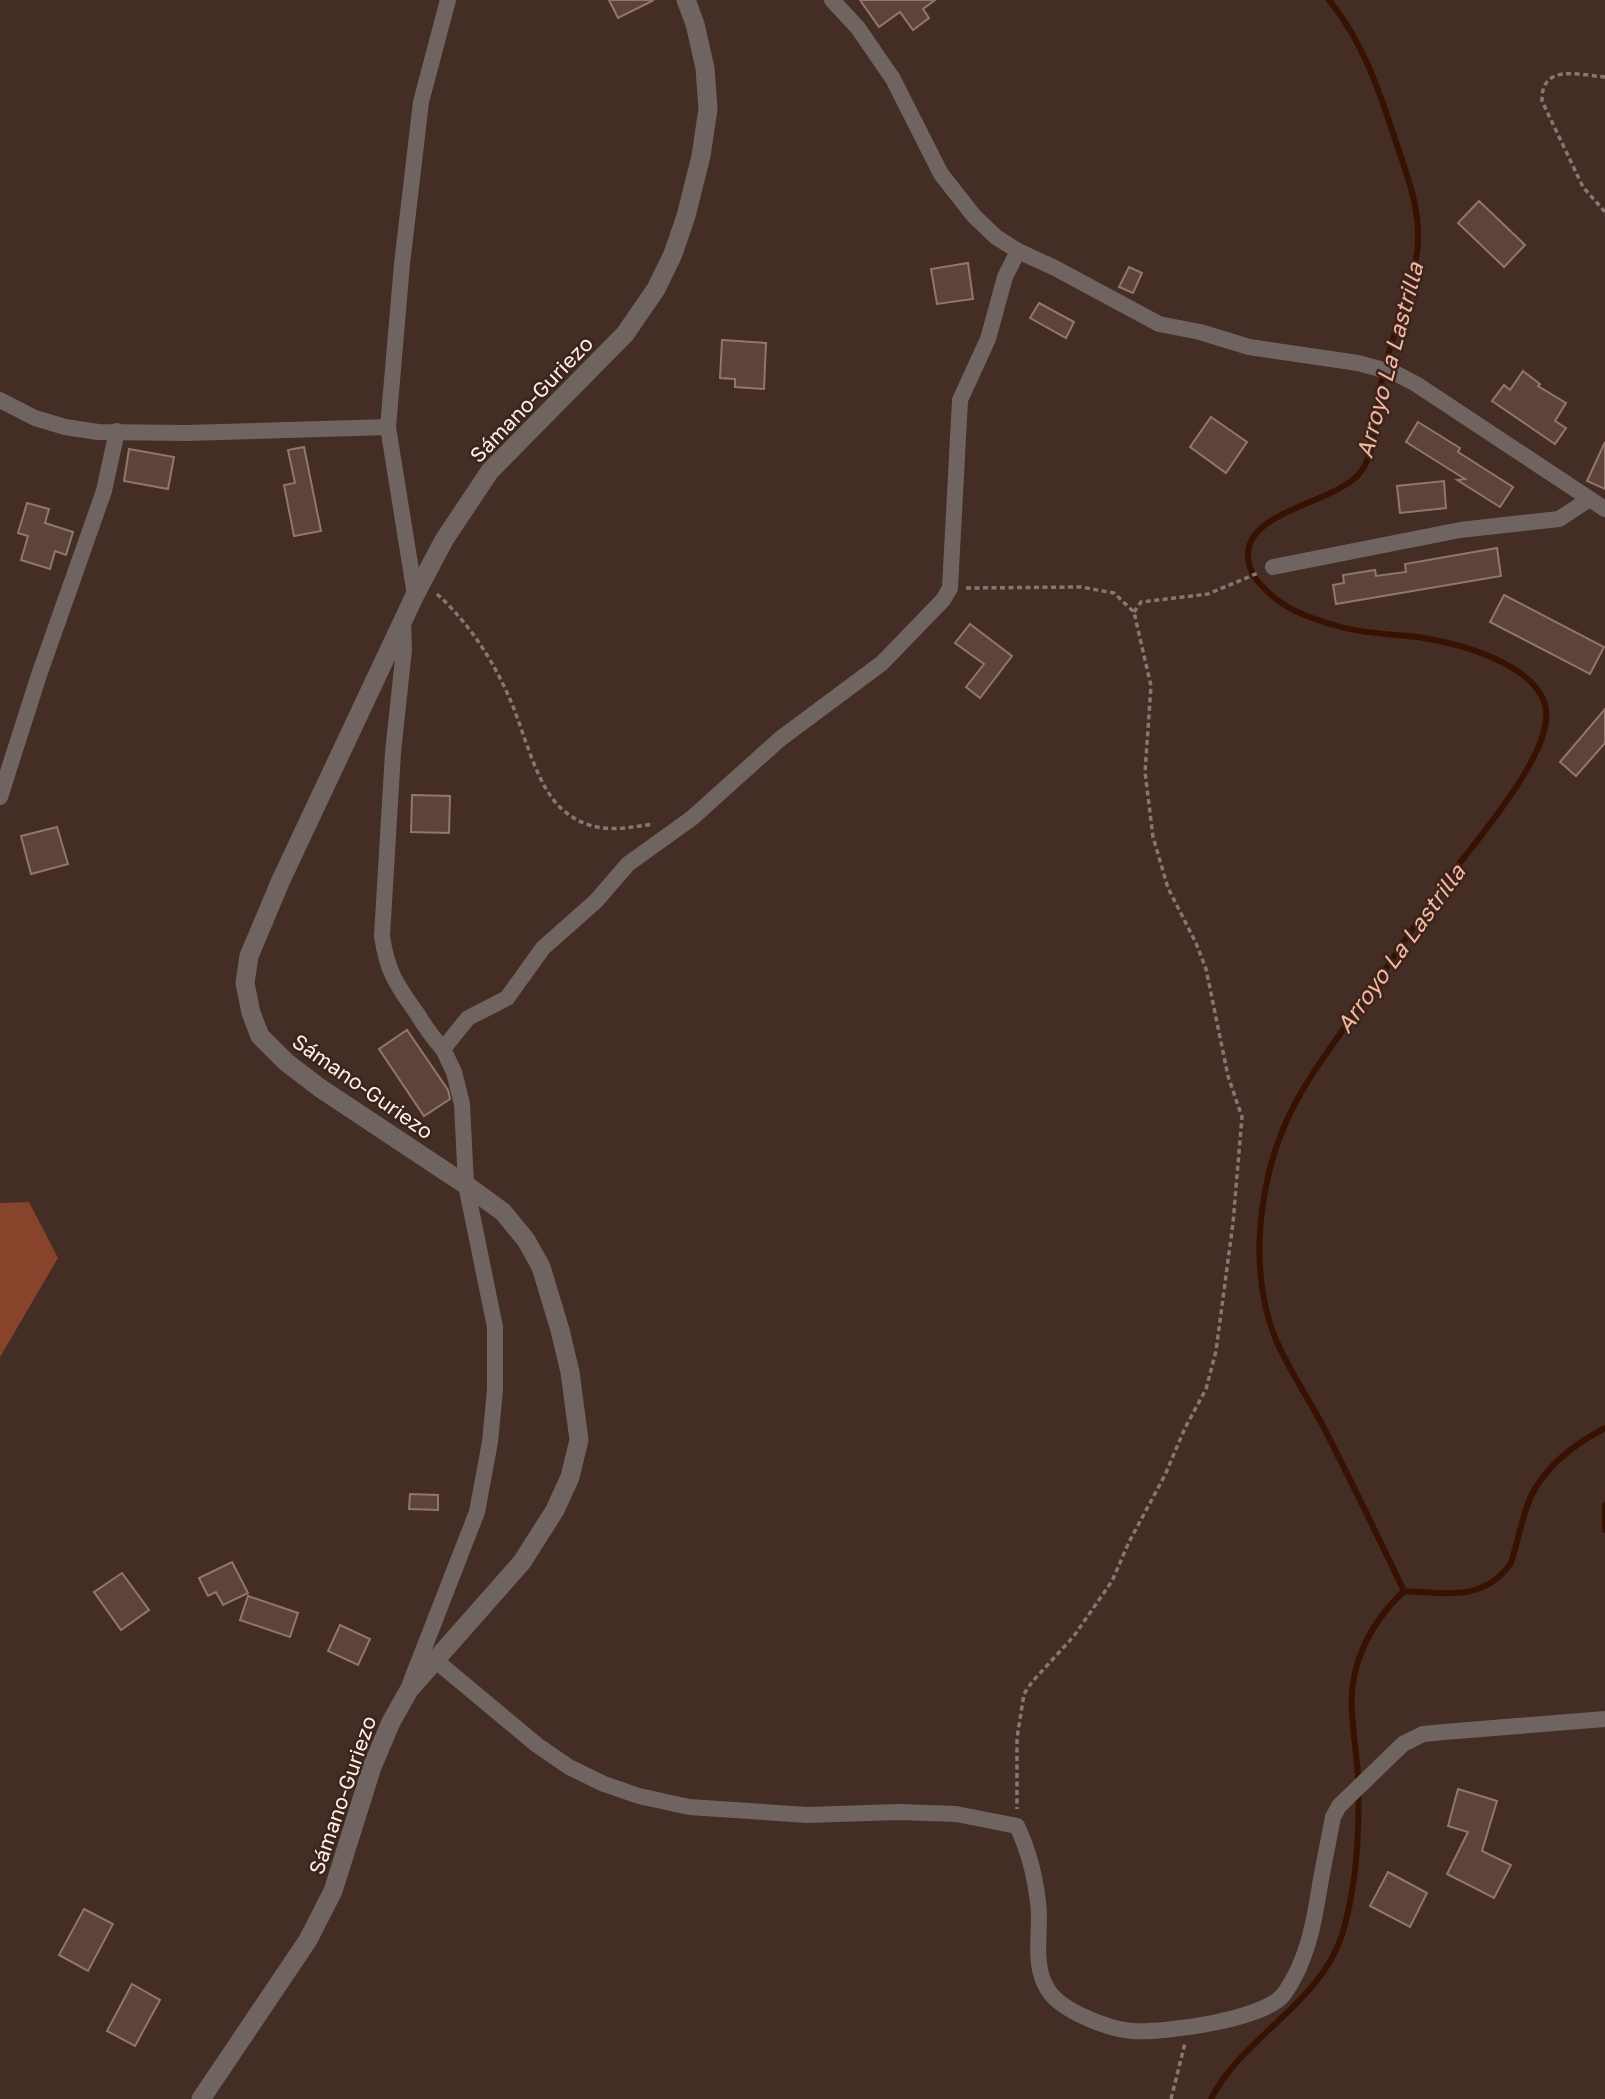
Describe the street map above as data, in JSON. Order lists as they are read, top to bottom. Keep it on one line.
{"streets":{"street":["Sámano-Guriezo"]},"water":["Arroyo La Lastrilla"]}
